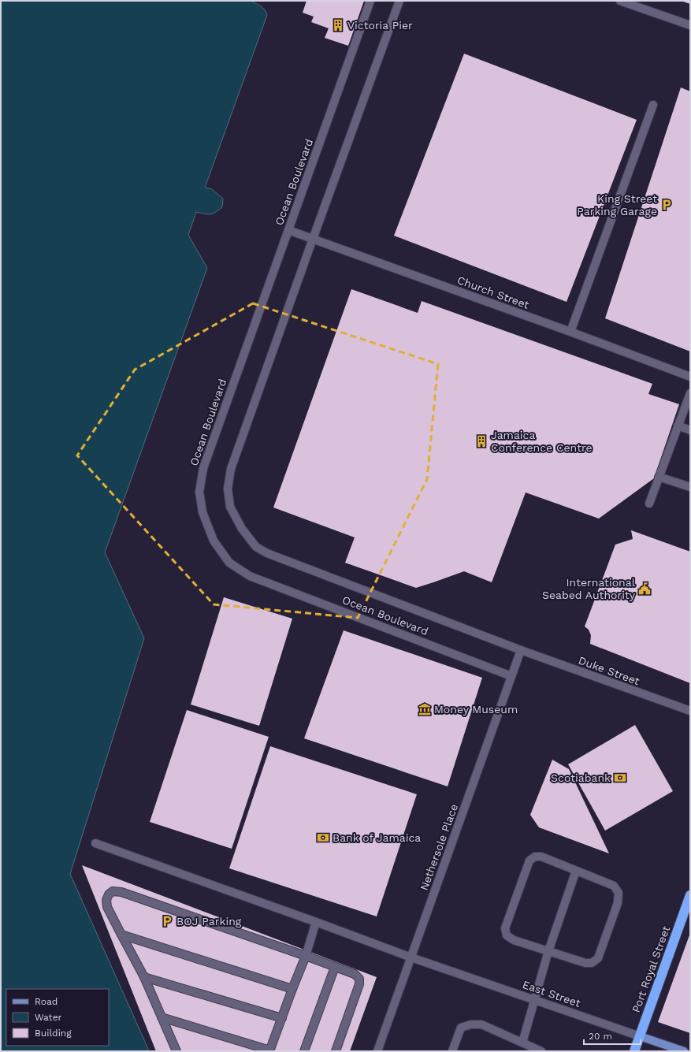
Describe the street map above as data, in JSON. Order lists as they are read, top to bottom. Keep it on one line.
{"streets":{"highway":["Port Royal Street"],"main road":["East Street"],"street":["Ocean Boulevard","Church Street","Duke Street","Nethersole Place"]},"crossings":[["Ocean Boulevard","Church Street"],["Ocean Boulevard","Duke Street"],["Ocean Boulevard","Nethersole Place"],["Duke Street","Nethersole Place"],["Nethersole Place","East Street"],["Port Royal Street","East Street"]],"places":{"building":["Victoria Pier","Jamaica Conference Centre"],"parking":["King Street Parking Garage","BOJ Parking"],"public building":["International Seabed Authority"],"museum":["Money Museum"],"bank":["Scotiabank","Bank of Jamaica"]},"legend":["Road","Water","Building"],"scale_bar":"20 m"}
